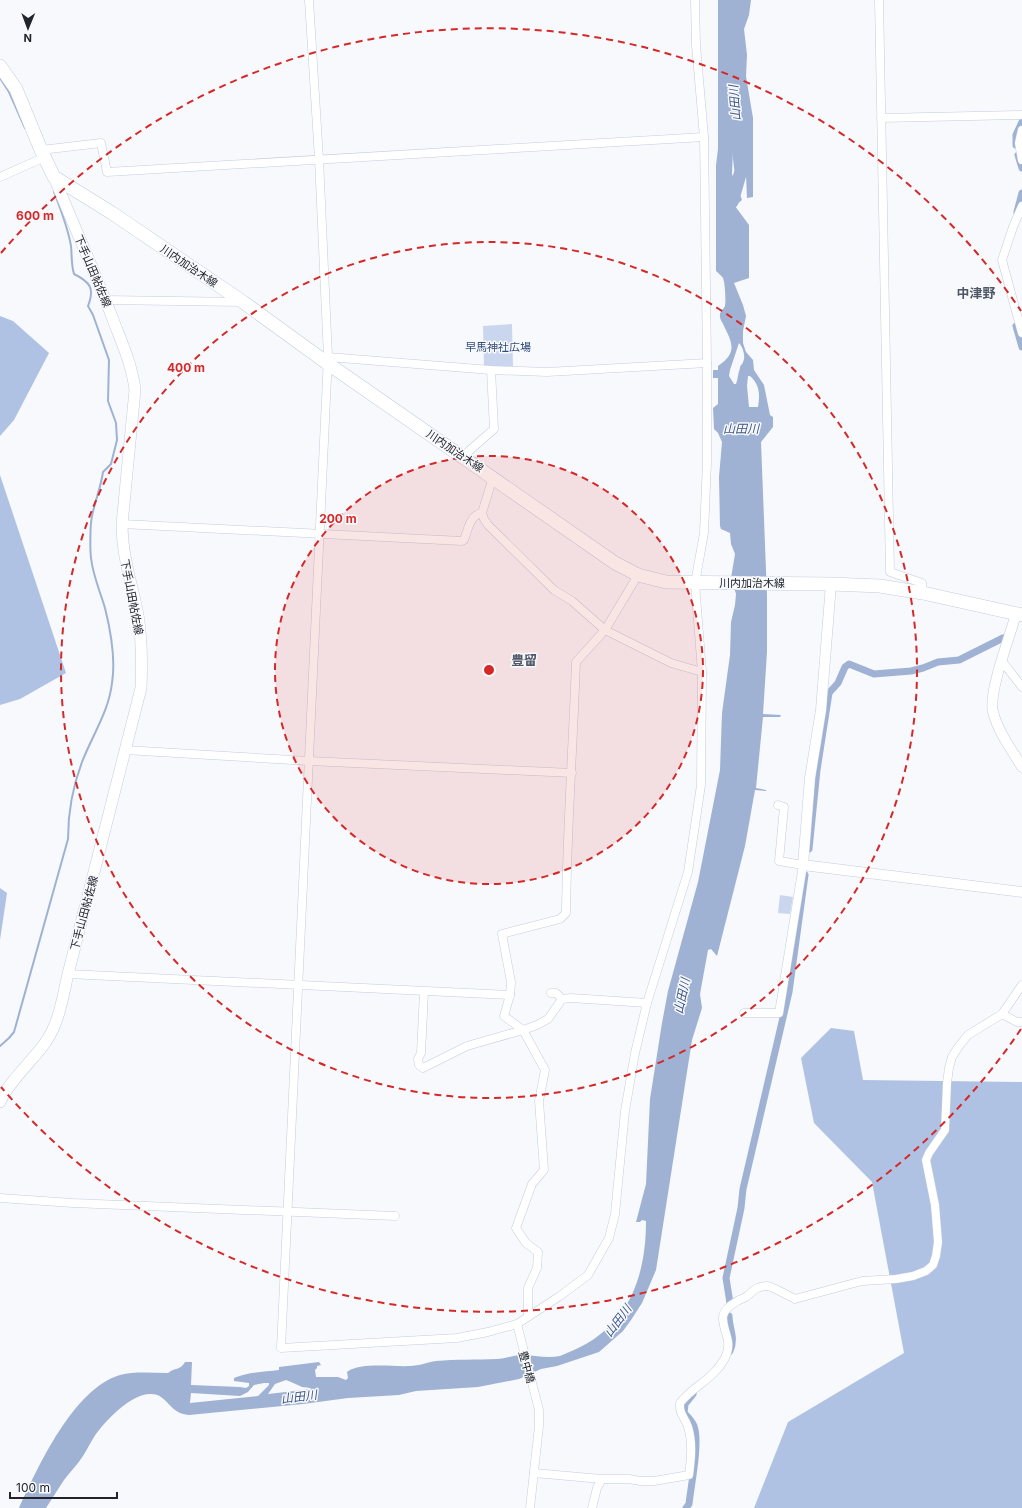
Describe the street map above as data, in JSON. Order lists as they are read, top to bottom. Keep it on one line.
{"streets":{"main road":["川内加治木線","下手山田帖佐線"],"street":["豊中橋"]},"crossings":[["川内加治木線","下手山田帖佐線"]],"districts":["中津野","豊留"],"water":["山田川"],"parks":["早馬神社広場"],"scale_bar":"100 m","north":"bottom","rings":["600 m","400 m","200 m"]}
